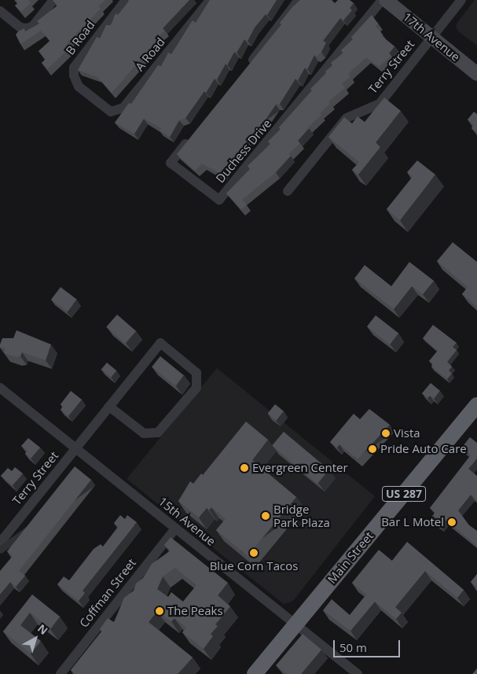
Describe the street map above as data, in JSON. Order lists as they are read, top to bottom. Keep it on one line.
{"streets":{"highway":["US 287","Main Street"],"main road":["17th Avenue"],"street":["B Road","A Road","Terry Street","Duchess Drive","15th Avenue","Coffman Street"]},"crossings":[["17th Avenue","Terry Street"],["B Road","A Road"],["Terry Street","15th Avenue"],["15th Avenue","Main Street"],["15th Avenue","Coffman Street"]],"places":["Vista","Pride Auto Care","Evergreen Center","Bridge Park Plaza","Bar L Motel","Blue Corn Tacos","The Peaks"],"scale_bar":"50 m","north":"top right"}
